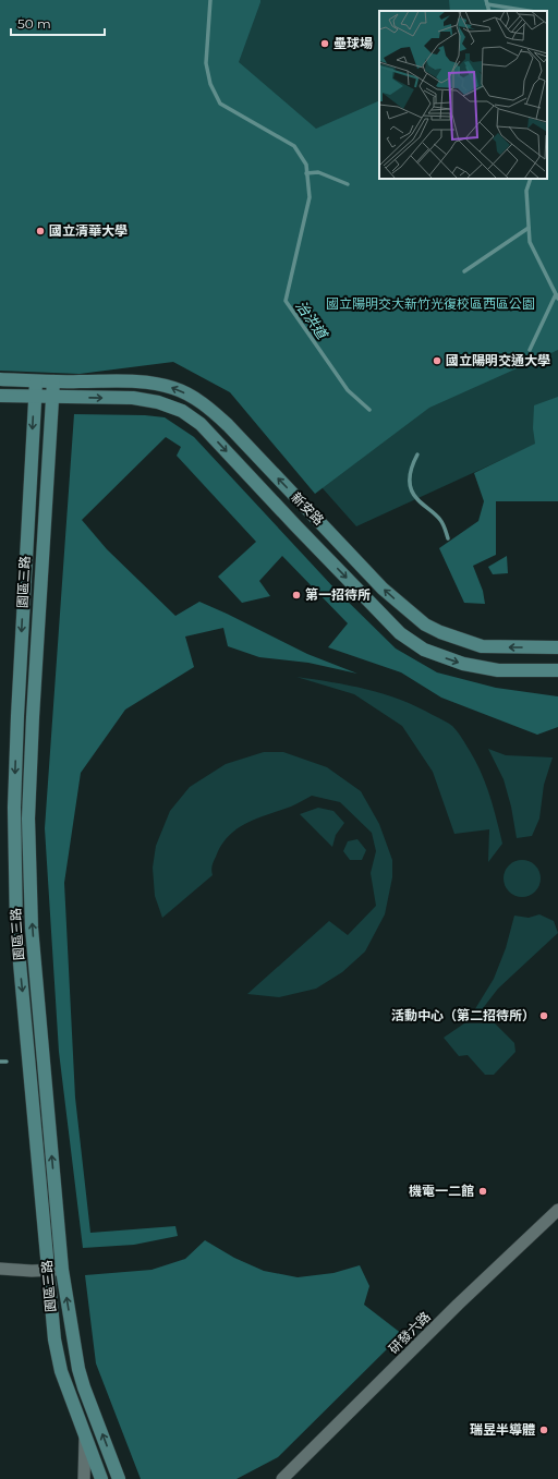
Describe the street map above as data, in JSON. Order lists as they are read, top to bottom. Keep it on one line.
{"streets":{"street":["新安路","園區三路","研發六路"]},"crossings":[["新安路","園區三路"]],"water":["治洪道"],"parks":["國立陽明交大新竹光復校區西區公園"],"places":["壘球場","國立清華大學","國立陽明交通大學","第一招待所","活動中心（第二招待所）","機電一二館","瑞昱半導體"],"scale_bar":"50 m"}
